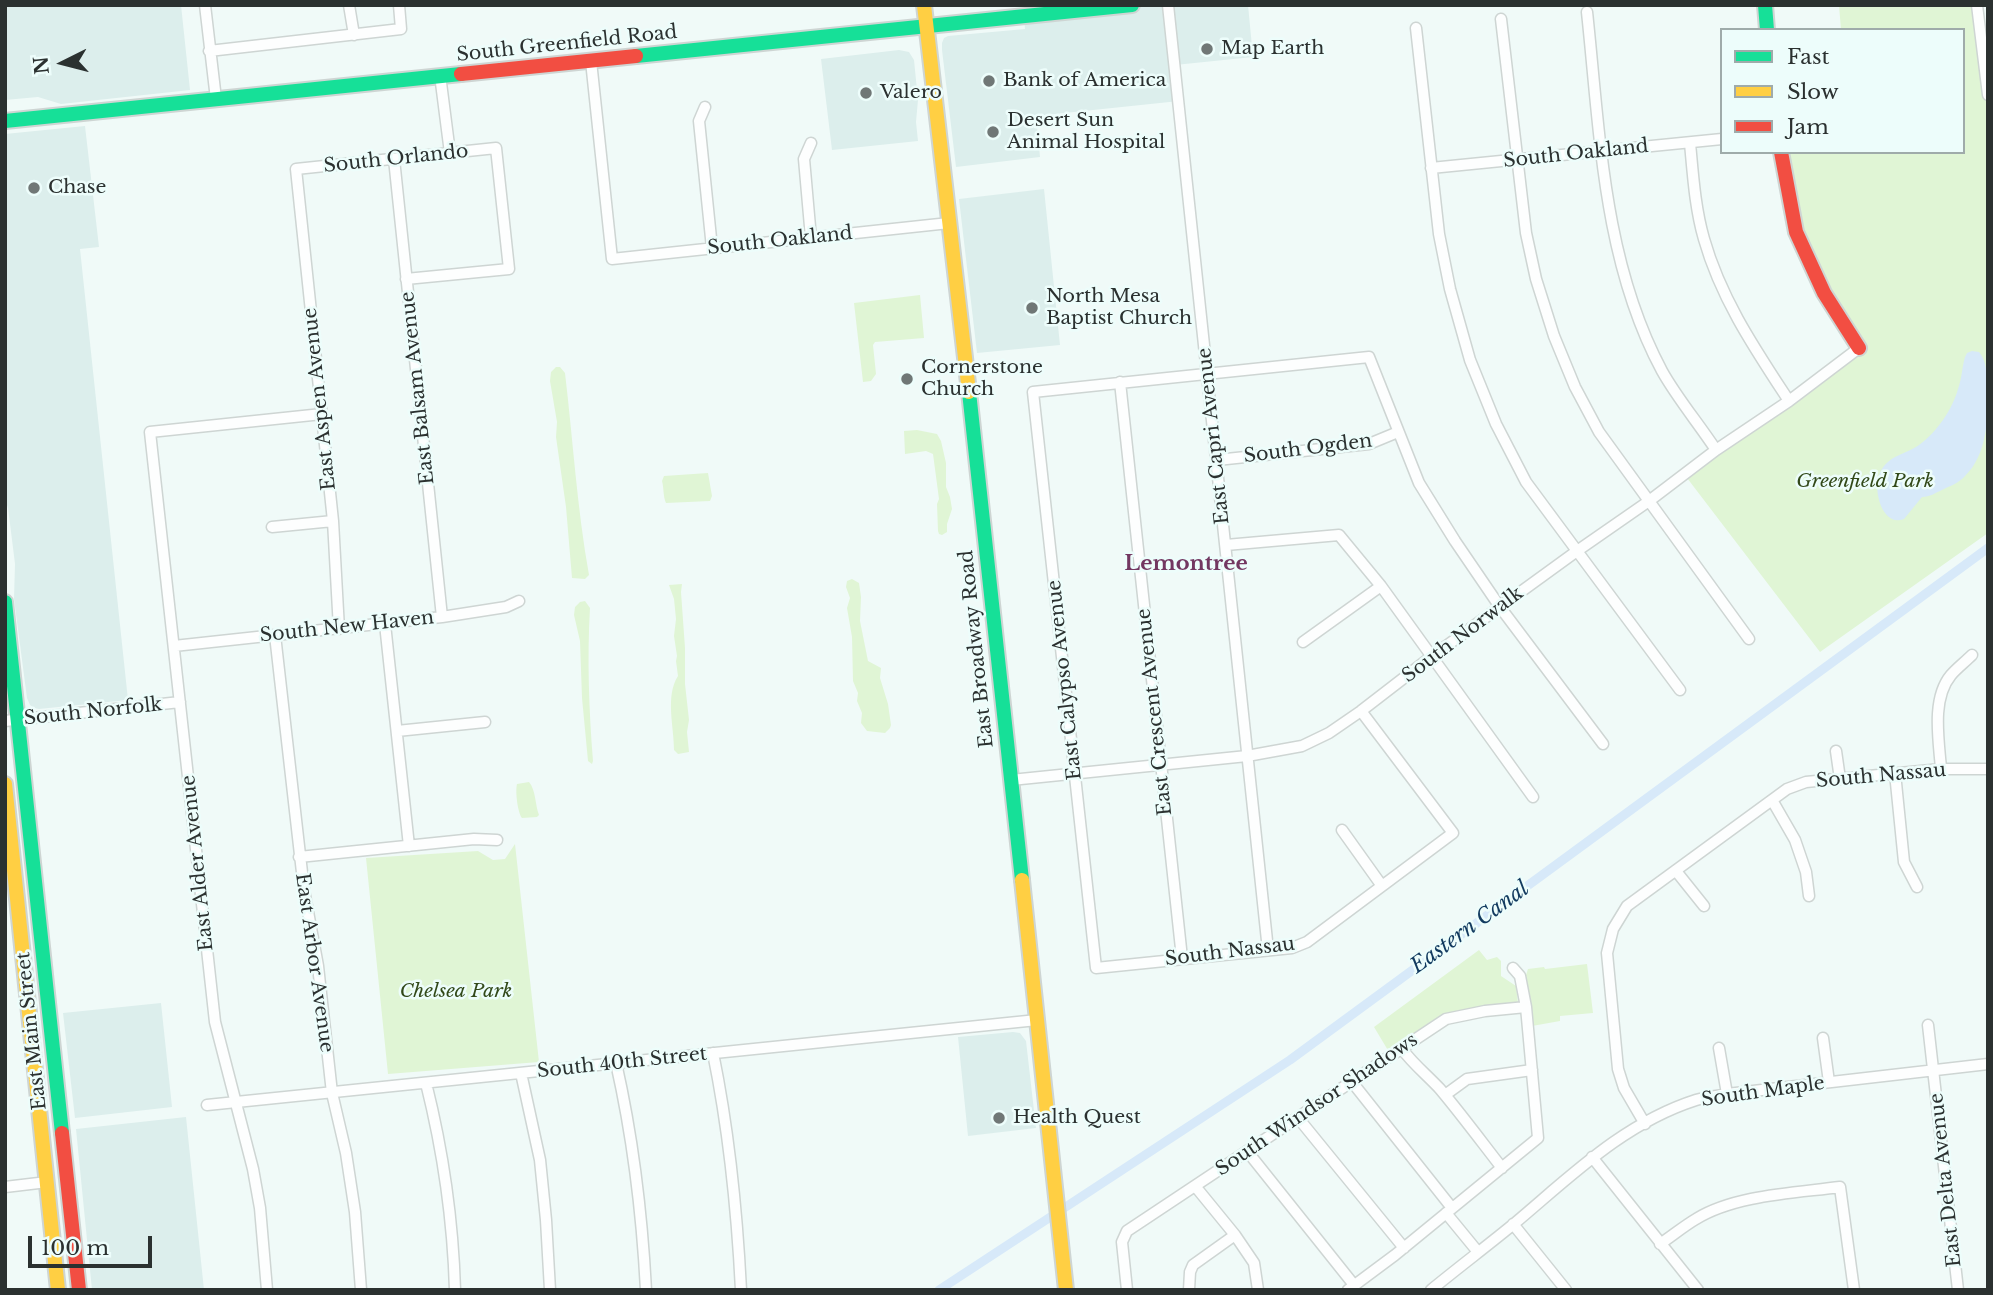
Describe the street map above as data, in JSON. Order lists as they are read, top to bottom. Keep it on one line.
{"streets":{"main road":["South Greenfield Road","East Broadway Road","East Main Street"],"street":["South Oakland","South Orlando","East Balsam Avenue","East Aspen Avenue","East Capri Avenue","South Ogden","South New Haven","South Norwalk","East Calypso Avenue","South Norfolk","East Crescent Avenue","South Nassau","East Alder Avenue","East Arbor Avenue","South 40th Street","South Maple","South Windsor Shadows","East Delta Avenue"]},"crossings":[["South Greenfield Road","South Oakland"],["South Greenfield Road","East Broadway Road"],["South Oakland","East Broadway Road"],["South Orlando","East Balsam Avenue"],["South Orlando","East Aspen Avenue"],["East Balsam Avenue","South New Haven"],["East Aspen Avenue","South New Haven"],["East Aspen Avenue","East Alder Avenue"],["East Capri Avenue","South Ogden"],["East Capri Avenue","South Norwalk"],["East Capri Avenue","South Nassau"],["South New Haven","East Alder Avenue"],["South New Haven","East Arbor Avenue"],["South Norwalk","East Broadway Road"],["South Norwalk","East Calypso Avenue"],["South Norwalk","East Crescent Avenue"],["South Norwalk","South Nassau"],["East Broadway Road","South 40th Street"],["East Calypso Avenue","East Crescent Avenue"],["East Calypso Avenue","South Nassau"],["South Norfolk","East Alder Avenue"],["South Norfolk","East Main Street"],["East Crescent Avenue","South Nassau"],["South Nassau","South Maple"],["East Alder Avenue","South 40th Street"],["East Arbor Avenue","South 40th Street"],["South Maple","East Delta Avenue"]],"districts":["Lemontree"],"water":["Eastern Canal"],"parks":["Greenfield Park","Chelsea Park"],"places":["Map Earth","Bank of America","Valero","Desert Sun Animal Hospital","Chase","North Mesa Baptist Church","Cornerstone Church","Health Quest"],"legend":["Fast","Slow","Jam"],"scale_bar":"100 m","north":"left"}
